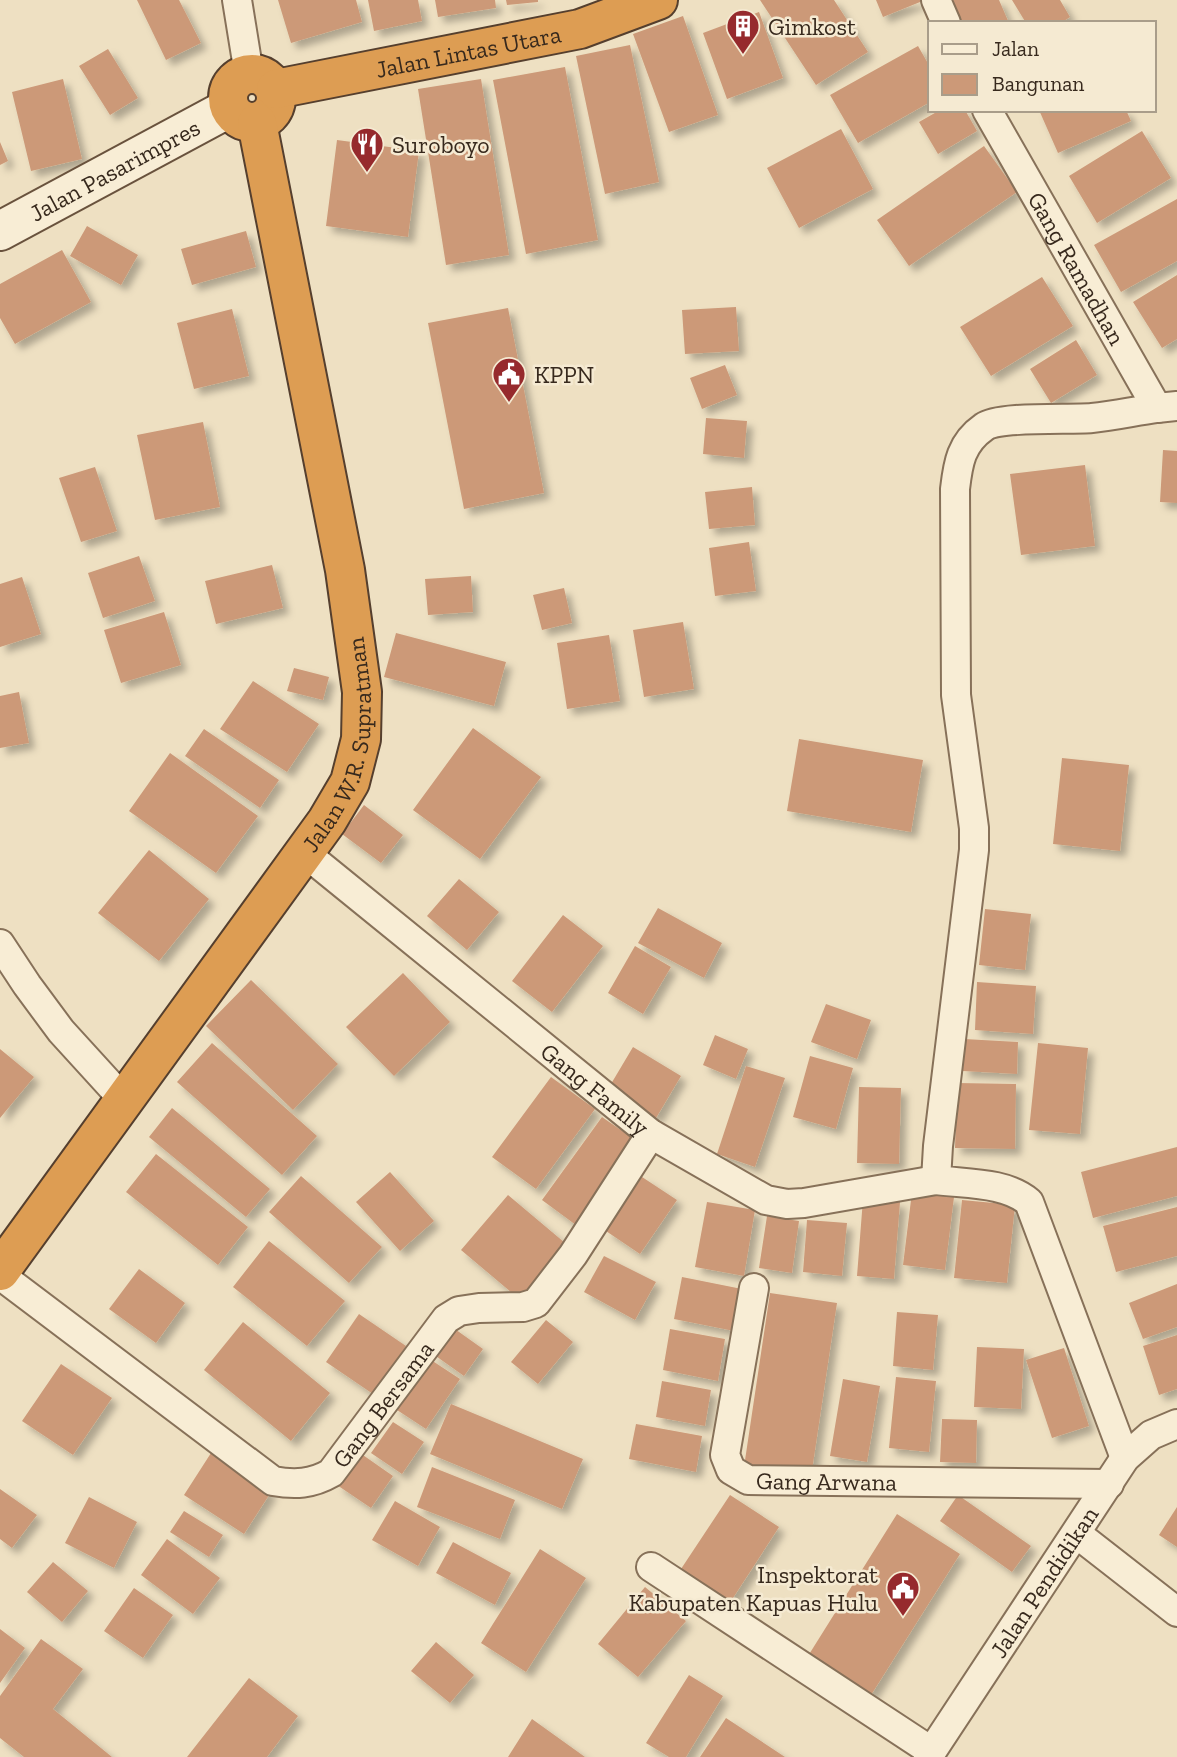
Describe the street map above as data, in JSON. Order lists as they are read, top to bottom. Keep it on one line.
{"streets":{"highway":["Jalan Lintas Utara","Jalan W.R. Supratman"],"main road":["Jalan Pasarimpres"],"street":["Gang Ramadhan","Gang Family","Gang Bersama","Gang Arwana","Jalan Pendidikan"]},"crossings":[["Jalan Pasarimpres","Jalan W.R. Supratman"],["Jalan W.R. Supratman","Gang Family"],["Jalan W.R. Supratman","Gang Bersama"],["Gang Family","Gang Bersama"],["Gang Family","Jalan Pendidikan"],["Gang Arwana","Jalan Pendidikan"]],"places":{"building":["Gimkost"],"restaurant":["Suroboyo"],"public building":["KPPN","Inspektorat Kabupaten Kapuas Hulu"]},"legend":["Jalan","Bangunan"]}
